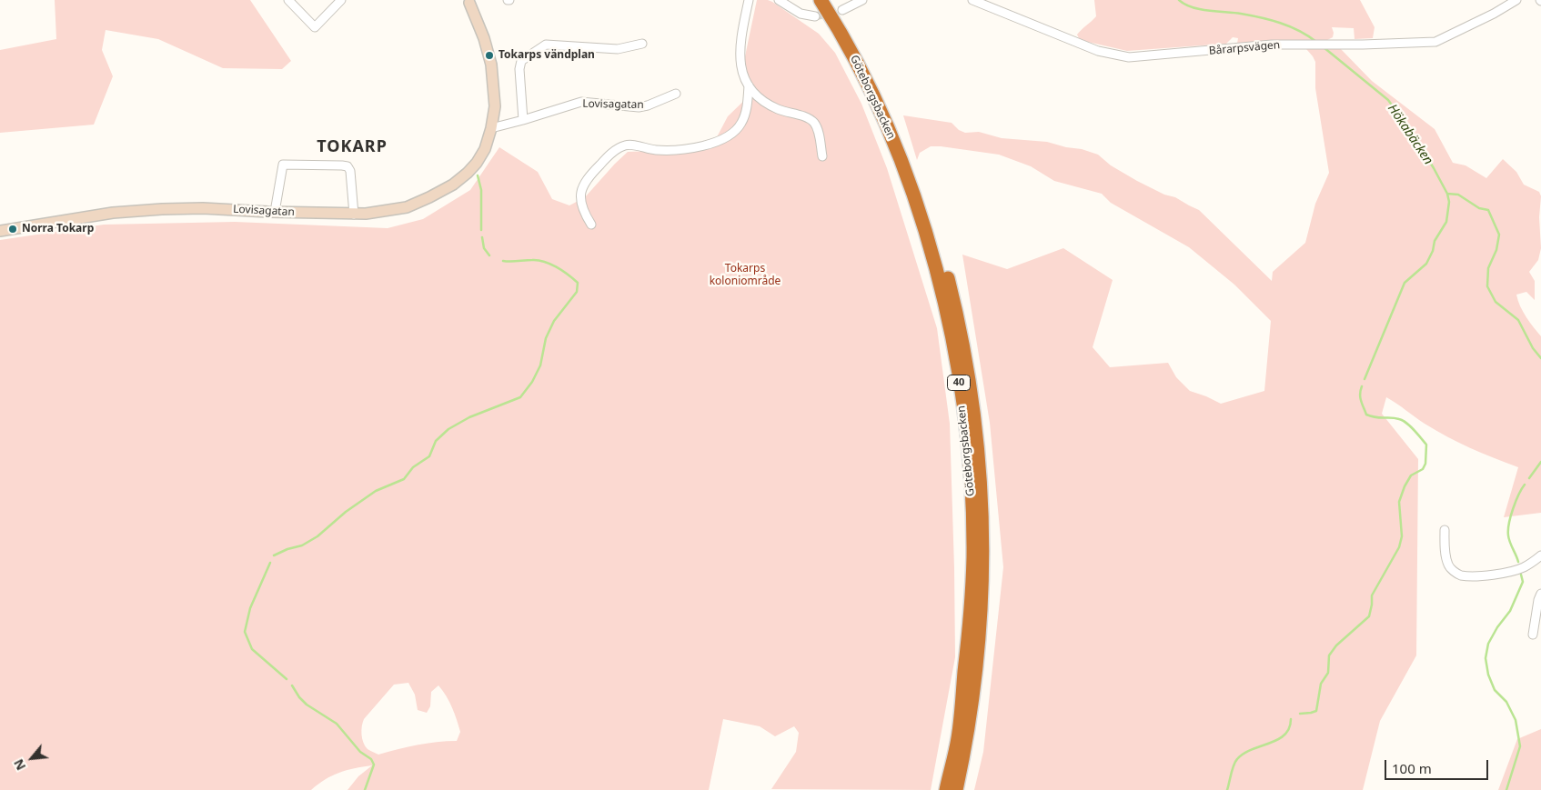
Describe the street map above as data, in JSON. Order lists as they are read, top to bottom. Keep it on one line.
{"streets":{"highway":["Göteborgsbacken","40"],"street":["Bårarpsvägen","Lovisagatan"]},"districts":["TOKARP"],"water":["Hökabäcken"],"parks":["Tokarps koloniområde"],"places":["Tokarps vändplan","Norra Tokarp"],"scale_bar":"100 m","north":"bottom left"}
